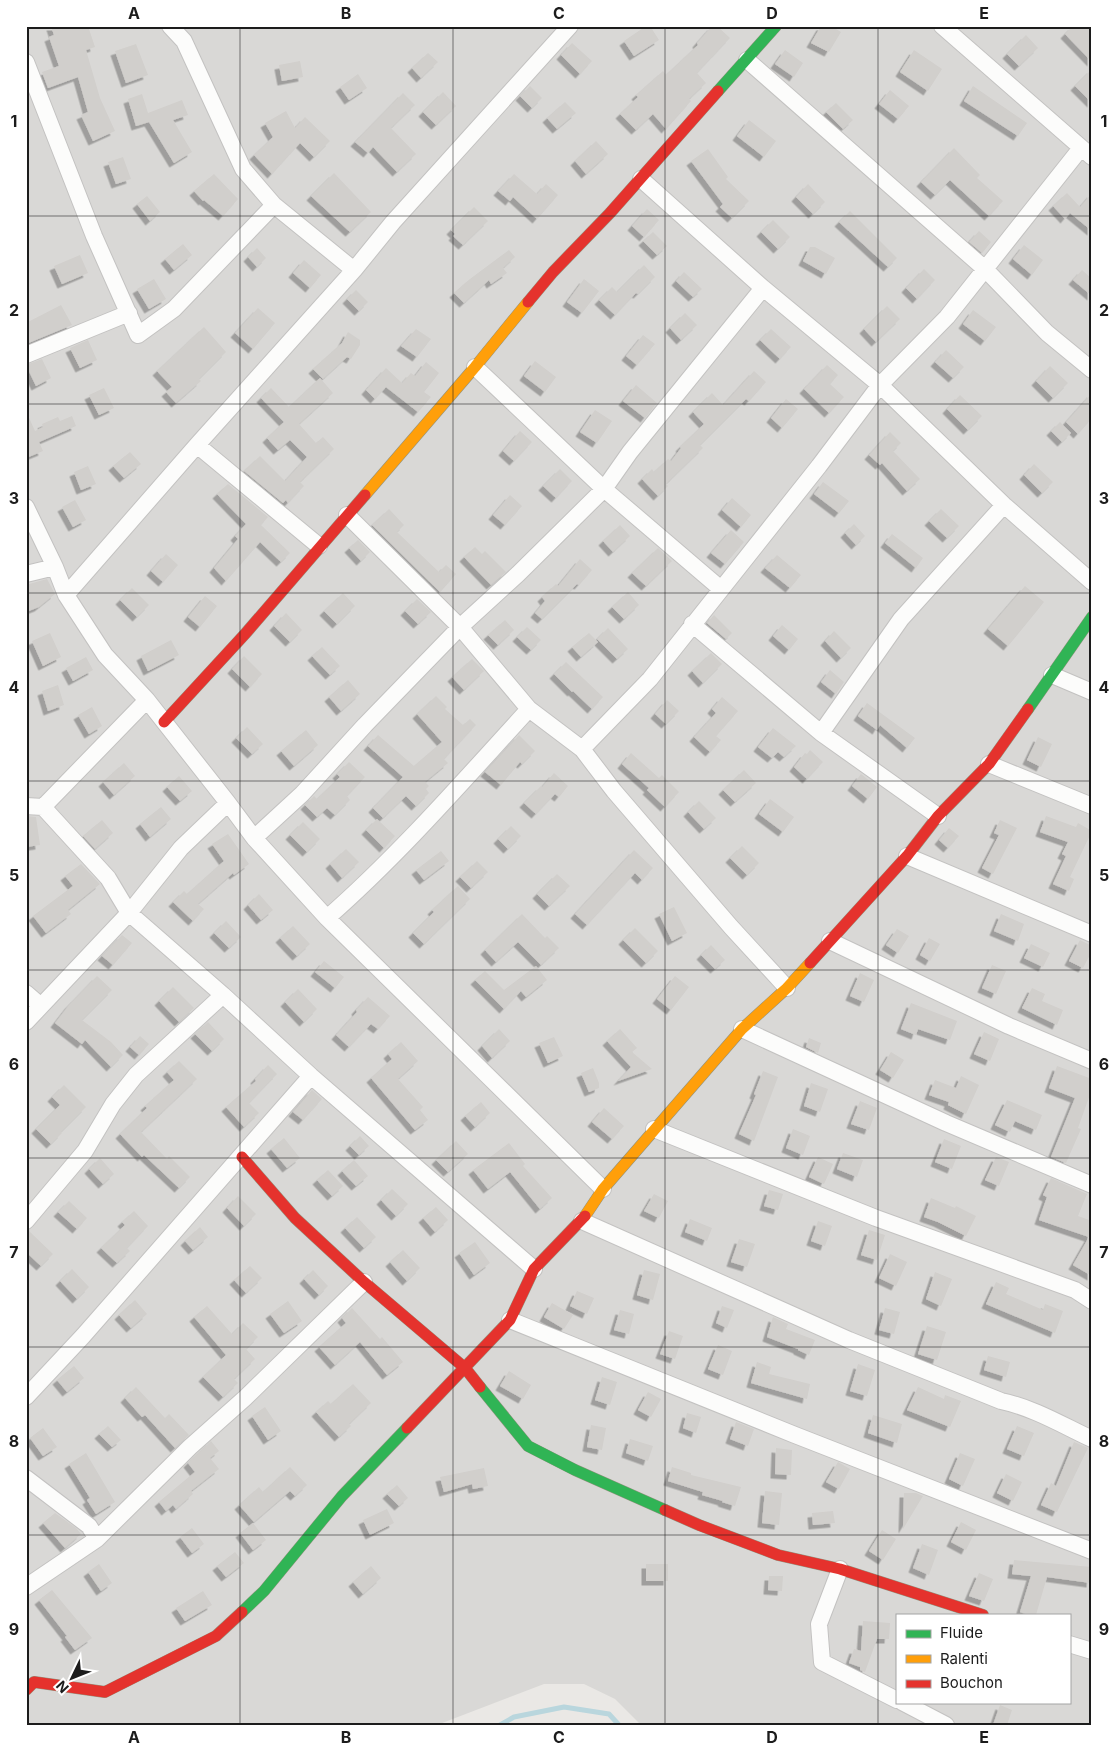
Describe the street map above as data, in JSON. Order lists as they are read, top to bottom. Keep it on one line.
{"legend":["Fluide","Ralenti","Bouchon"],"north":"bottom left","grid":{"columns":["A","B","C","D","E"],"rows":["1","2","3","4","5","6","7","8","9"]}}
